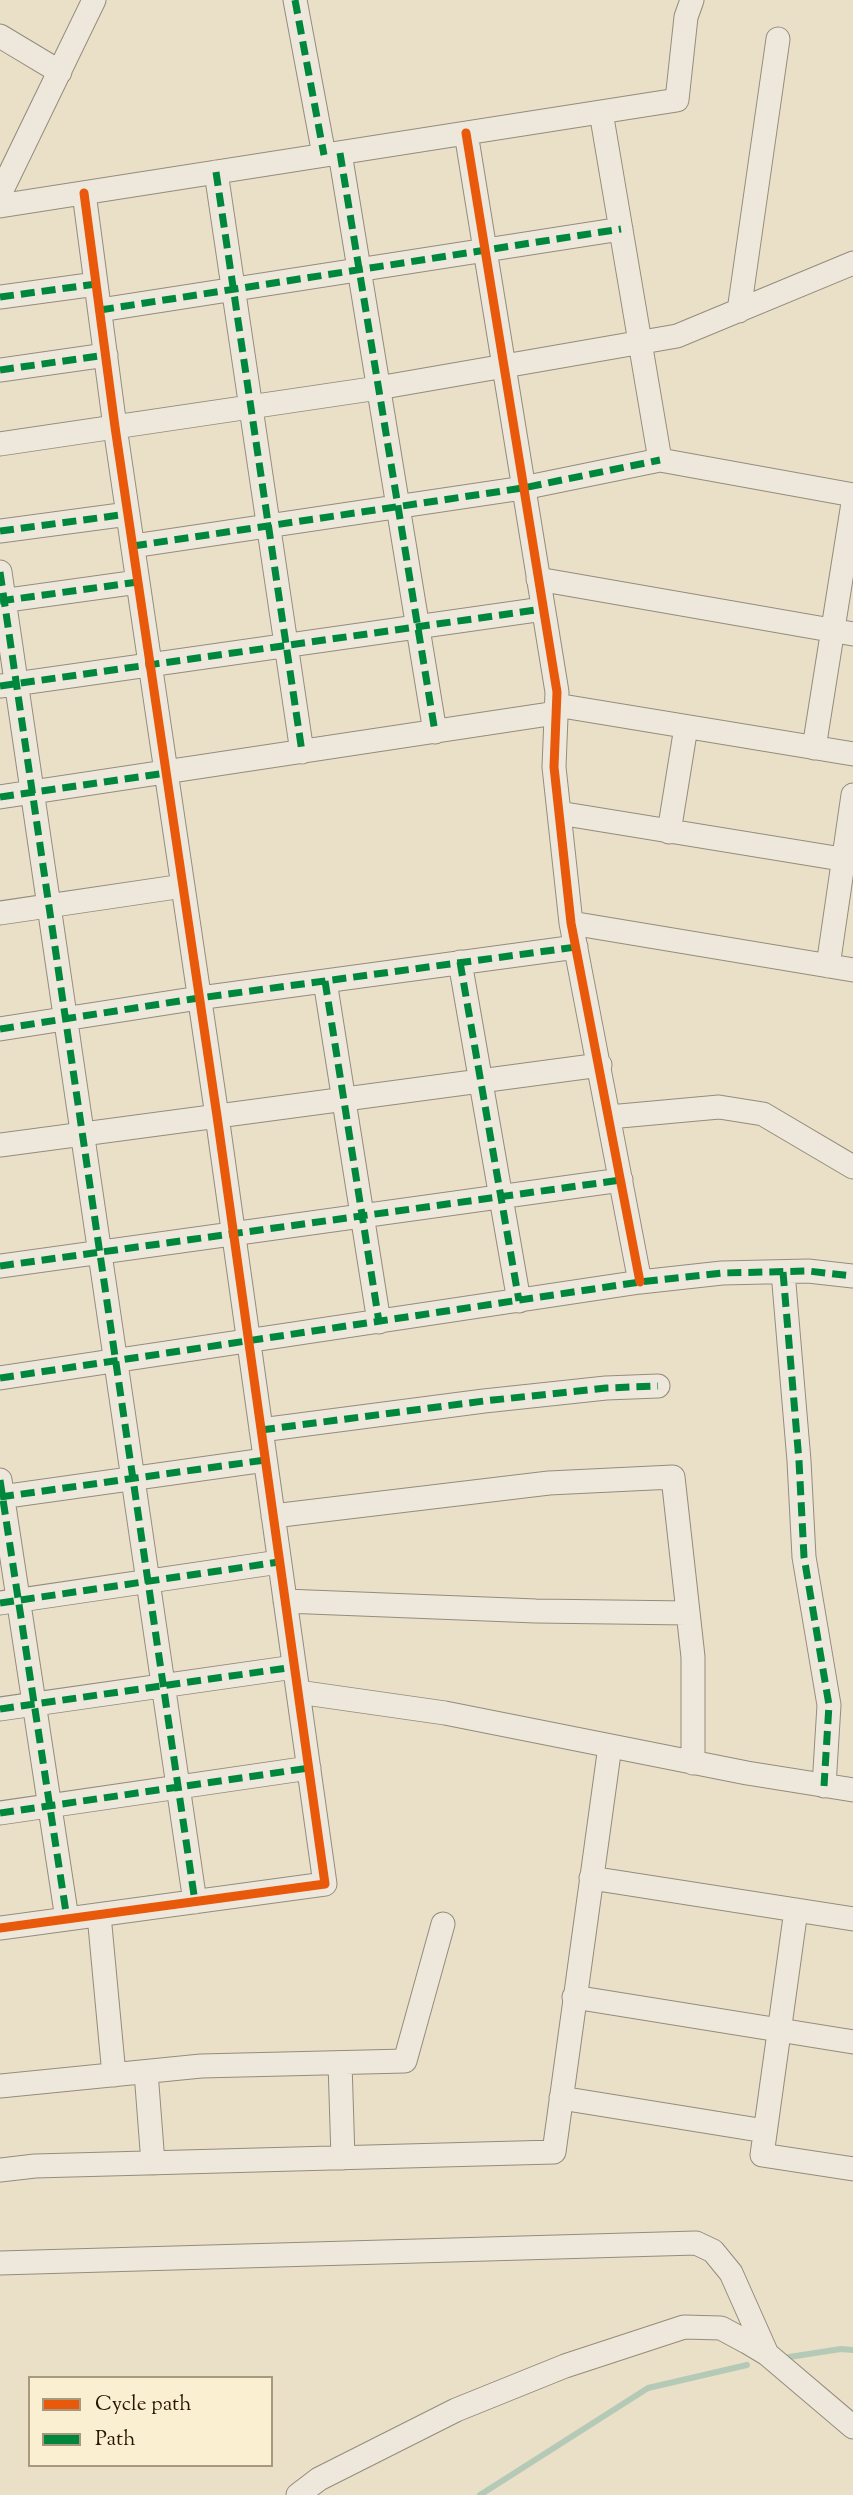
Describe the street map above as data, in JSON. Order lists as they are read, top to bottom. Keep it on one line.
{"legend":["Cycle path","Path"]}
